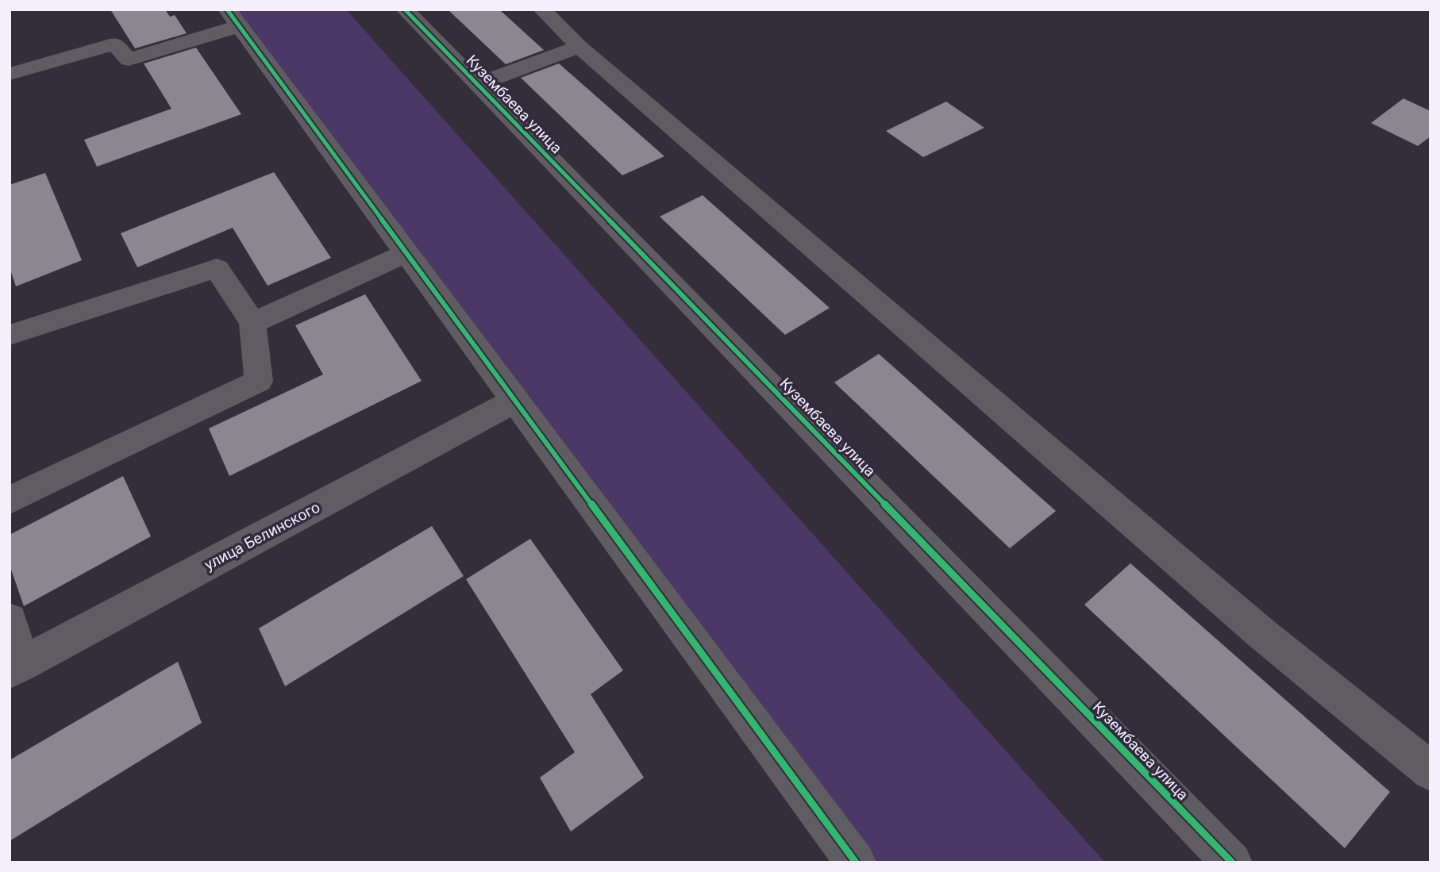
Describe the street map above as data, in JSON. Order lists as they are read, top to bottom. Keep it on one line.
{"streets":{"street":["Кузембаева улица","улица Белинского"]}}
